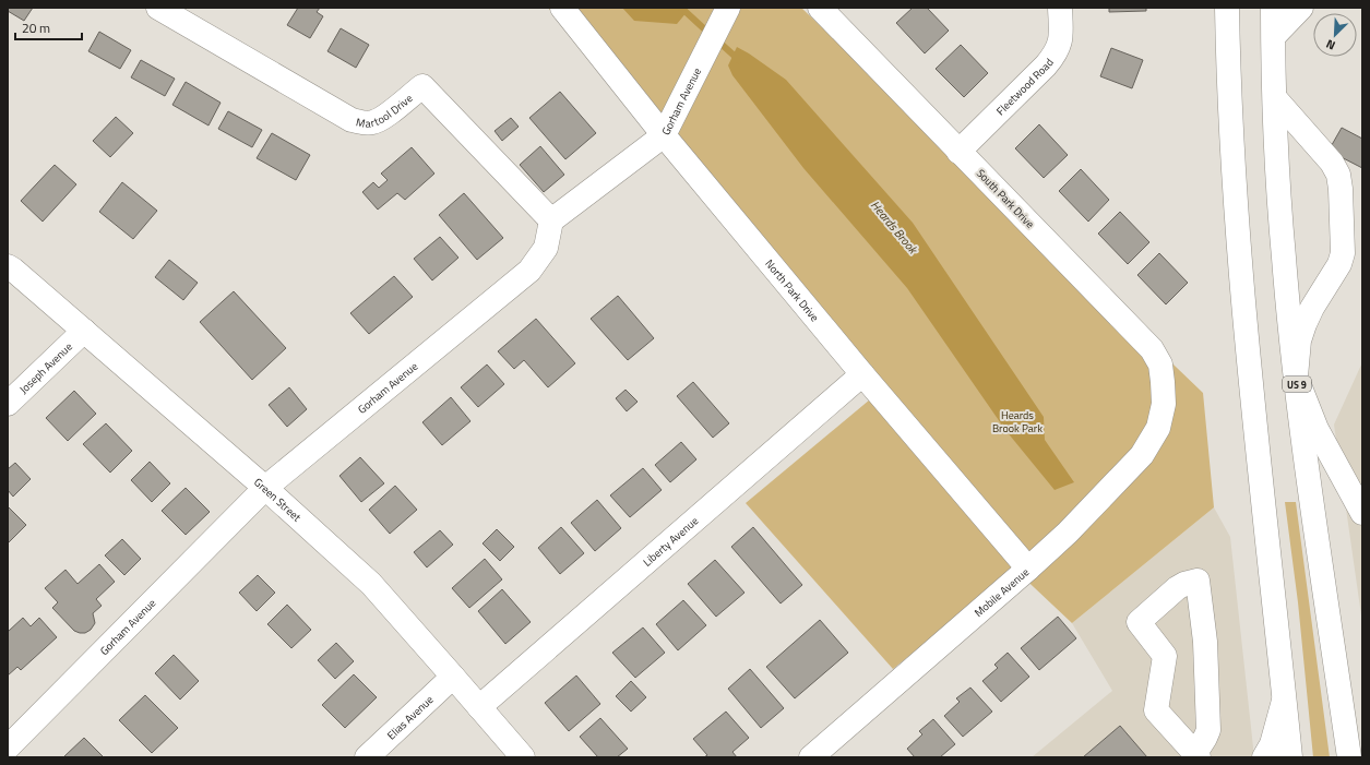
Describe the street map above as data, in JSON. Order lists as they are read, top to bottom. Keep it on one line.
{"streets":{"main road":["Fleetwood Road","Gorham Avenue","Martool Drive","South Park Drive","North Park Drive","Joseph Avenue","US 9","Green Street","Liberty Avenue","Mobile Avenue","Elias Avenue"]},"crossings":[["Fleetwood Road","South Park Drive"],["Gorham Avenue","Martool Drive"],["Gorham Avenue","North Park Drive"],["Gorham Avenue","Green Street"],["South Park Drive","Mobile Avenue"],["North Park Drive","Liberty Avenue"],["North Park Drive","Mobile Avenue"],["Joseph Avenue","Green Street"],["Green Street","Liberty Avenue"],["Green Street","Elias Avenue"]],"water":["Heards Brook"],"parks":["Heards Brook Park"],"scale_bar":"20 m","north":"bottom left"}
